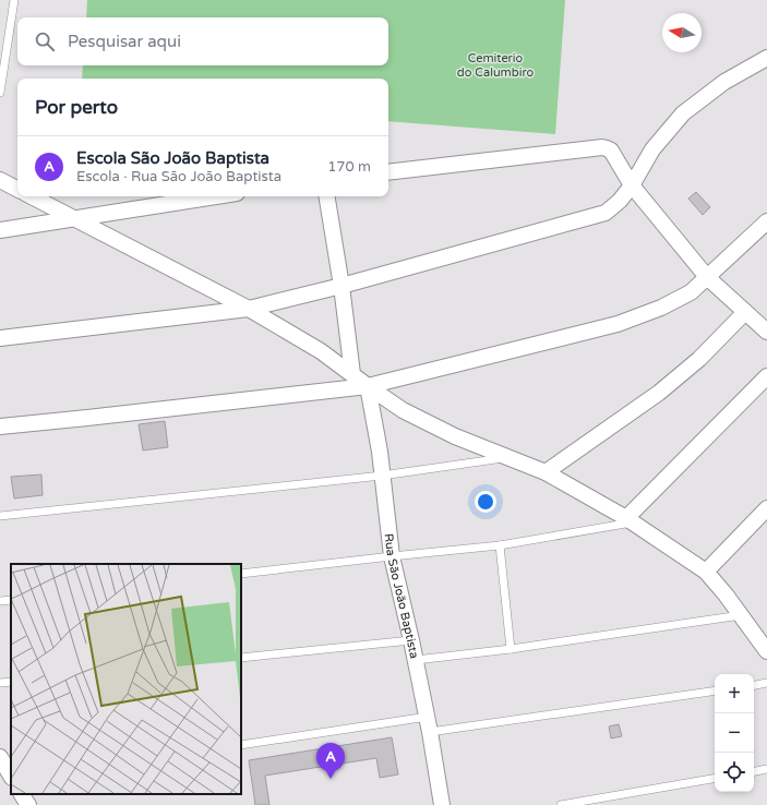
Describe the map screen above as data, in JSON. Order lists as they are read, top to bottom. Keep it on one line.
{"streets":{"street":["Rua São João Baptista"]},"parks":["Cemiterio do Calumbiro"],"north":"left","page":{"search":"Pesquisar aqui","heading":"Por perto","list":[{"mark":"A","name":"Escola São João Baptista","note":"Escola · Rua São João Baptista","value":"170 m"}],"map_buttons":["+","−"],"pins":"A"}}
